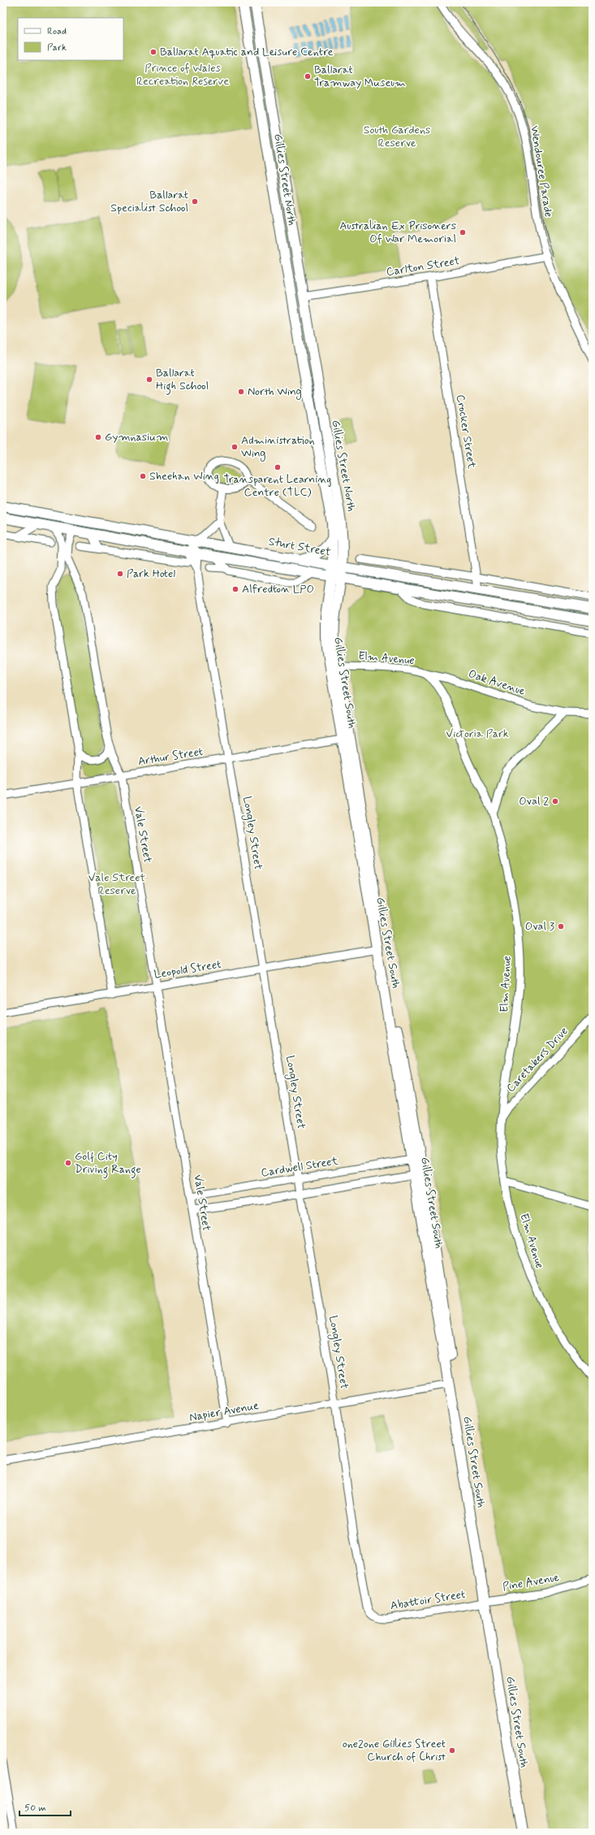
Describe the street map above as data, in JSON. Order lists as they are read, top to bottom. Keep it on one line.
{"streets":{"main road":["Gillies Street North","Sturt Street","Gillies Street South"],"street":["Wendouree Parade","Carlton Street","Crocker Street","Elm Avenue","Oak Avenue","Arthur Street","Longley Street","Vale Street","Leopold Street","Caretakers Drive","Cardwell Street","Napier Avenue","Pine Avenue","Abattoir Street"]},"crossings":[["Wendouree Parade","Carlton Street"],["Gillies Street North","Carlton Street"],["Gillies Street North","Sturt Street"],["Gillies Street North","Gillies Street South"],["Carlton Street","Crocker Street"],["Crocker Street","Sturt Street"],["Sturt Street","Gillies Street South"],["Sturt Street","Longley Street"],["Sturt Street","Vale Street"],["Elm Avenue","Gillies Street South"],["Elm Avenue","Oak Avenue"],["Elm Avenue","Caretakers Drive"],["Gillies Street South","Arthur Street"],["Gillies Street South","Leopold Street"],["Gillies Street South","Cardwell Street"],["Gillies Street South","Napier Avenue"],["Gillies Street South","Pine Avenue"],["Gillies Street South","Abattoir Street"],["Arthur Street","Longley Street"],["Arthur Street","Vale Street"],["Longley Street","Leopold Street"],["Longley Street","Cardwell Street"],["Longley Street","Napier Avenue"],["Longley Street","Abattoir Street"],["Vale Street","Leopold Street"],["Vale Street","Cardwell Street"],["Vale Street","Napier Avenue"],["Pine Avenue","Abattoir Street"]],"parks":["Prince of Wales Recreation Reserve","South Gardens Reserve","Victoria Park","Vale Street Reserve"],"places":["Ballarat Aquatic and Leisure Centre","Ballarat Tramway Museum","Ballarat Specialist School","Australian Ex Prisoners Of War Memorial","Ballarat High School","North Wing","Gymnasium","Administration Wing","Transparent Learning Centre (TLC)","Sheehan Wing","Park Hotel","Alfredton LPO","Oval 2","Oval 3","Golf City Driving Range","one2one Gillies Street Church of Christ"],"legend":["Road","Park"],"scale_bar":"50 m"}
